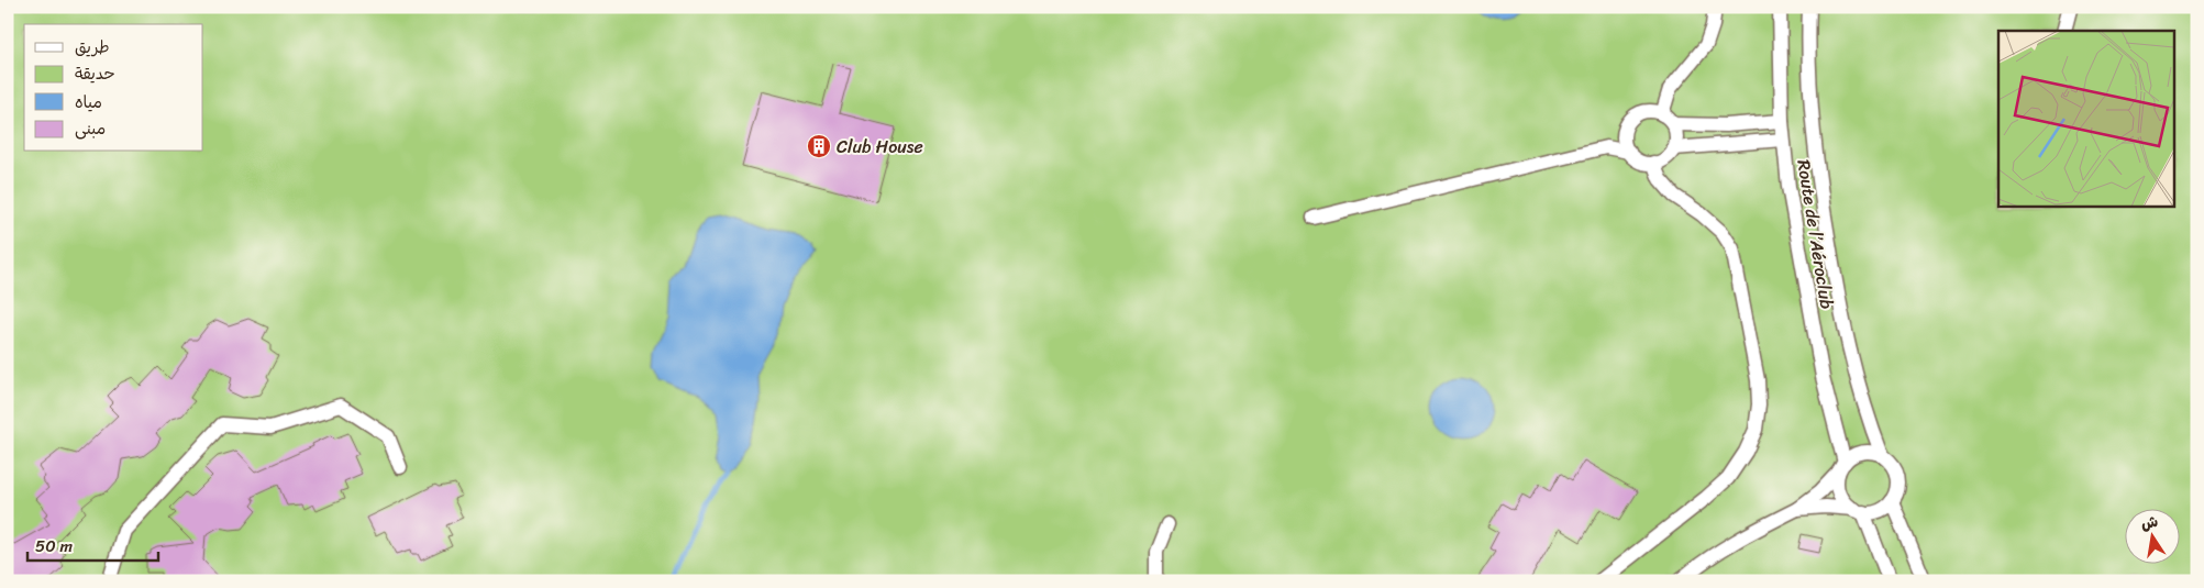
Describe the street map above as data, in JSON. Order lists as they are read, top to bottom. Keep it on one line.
{"streets":{"street":["Route de l’Aéroclub"]},"places":{"building":["Club House"]},"legend":["طريق","حديقة","مياه","مبنى"],"scale_bar":"50 m","north":"top"}
